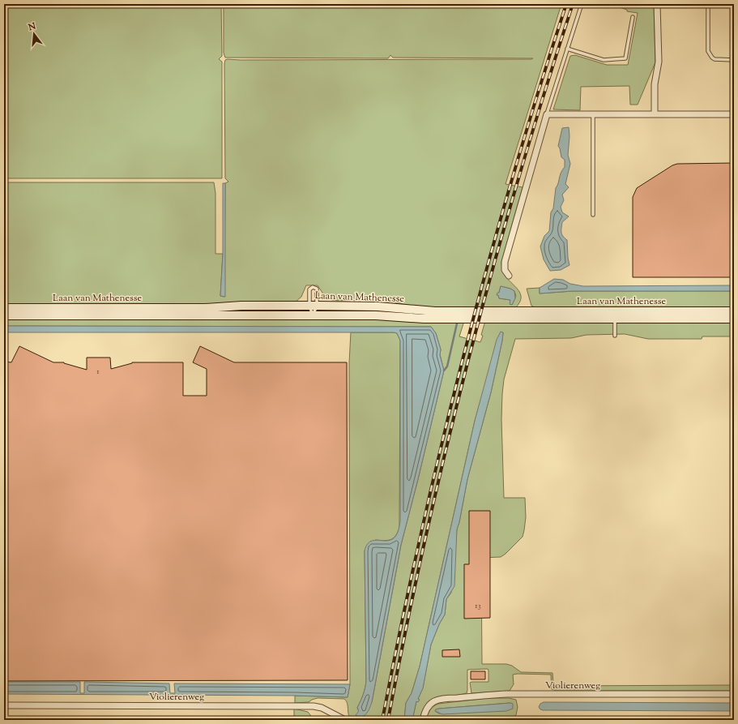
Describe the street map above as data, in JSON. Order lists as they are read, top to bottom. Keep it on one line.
{"streets":{"street":["Laan van Mathenesse","Violierenweg"]},"house_numbers":["1","13"],"north":"top"}
